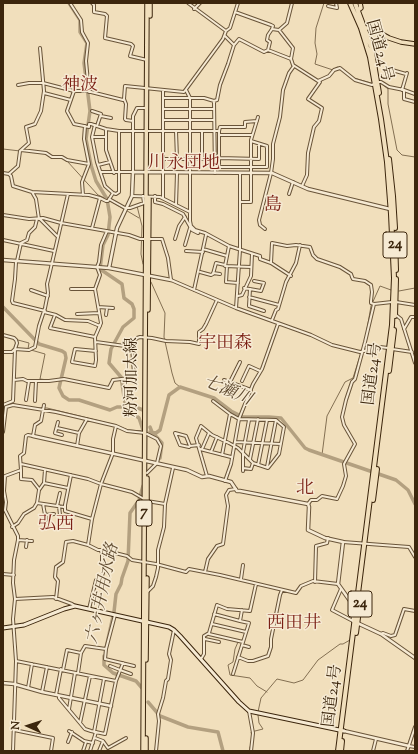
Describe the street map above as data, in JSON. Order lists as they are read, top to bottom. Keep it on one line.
{"streets":{"highway":["国道24号","24"],"main road":["粉河加太線","7"]},"districts":["神波","川永団地","島","宇田森","北","弘西","西田井"],"water":["七瀬川","六ヶ井用水路"],"north":"left"}
